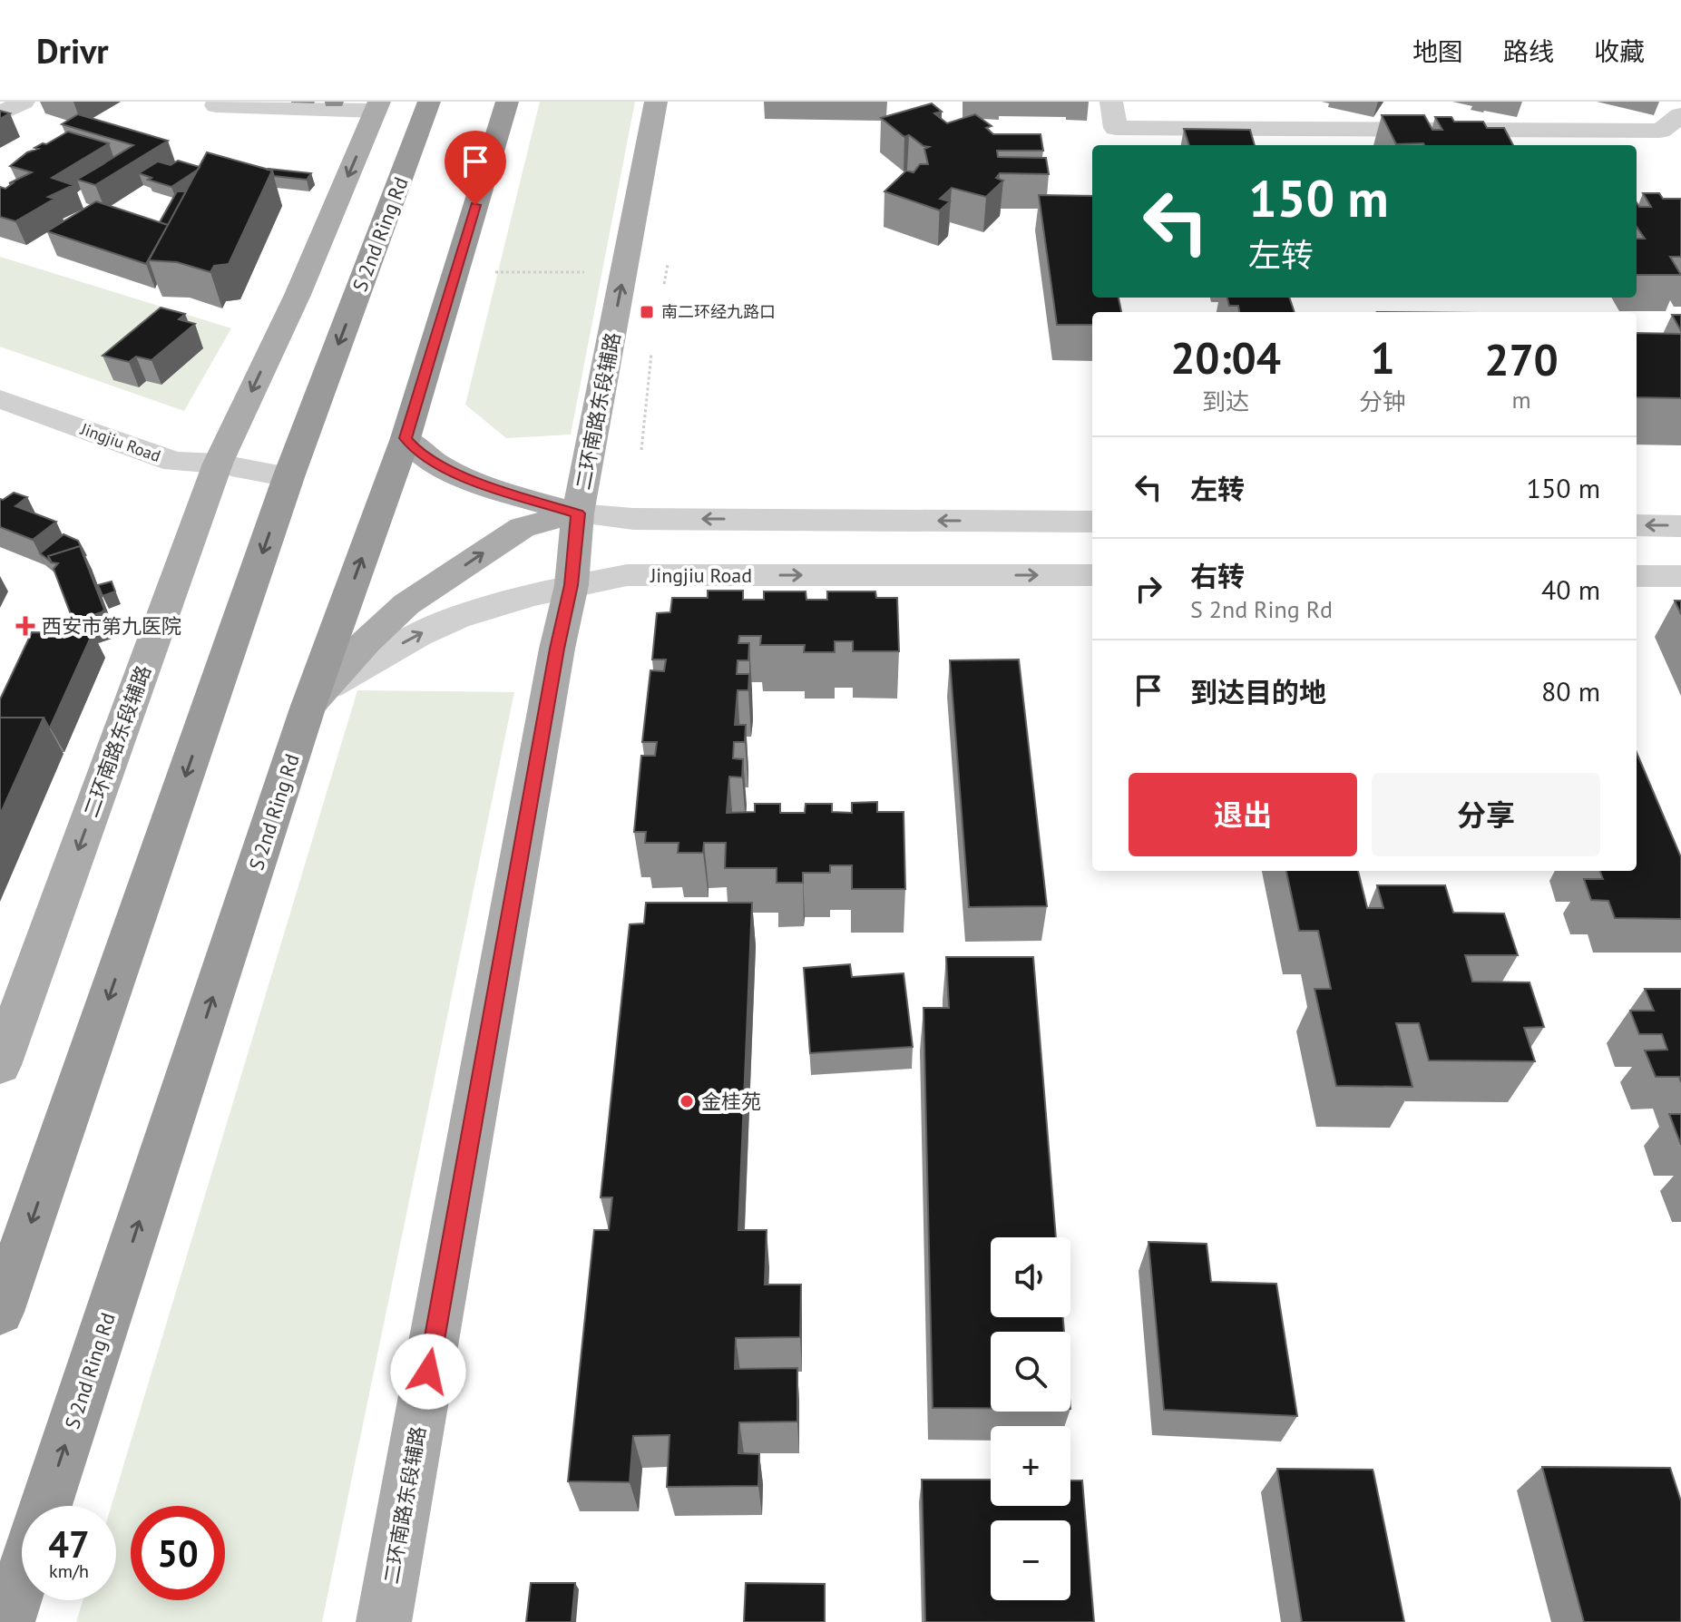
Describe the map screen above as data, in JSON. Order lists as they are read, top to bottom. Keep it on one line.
{"streets":{"highway":["S 2nd Ring Rd"],"main road":["二环南路东段辅路"],"street":["Jingjiu Road"]},"crossings":[["S 2nd Ring Rd","Jingjiu Road"],["二环南路东段辅路","Jingjiu Road"]],"places":{"transit":["南二环经九路口"],"health":["西安市第九医院"],"other":["金桂苑"]},"page":{"header":"Drivr","nav":["地图","路线","收藏"],"turn":["150 m","左转"],"eta":["20:04","到达","1","分钟","270","m"],"list":[{"name":"左转","value":"150 m"},{"name":"右转","note":"S 2nd Ring Rd","value":"40 m"},{"name":"到达目的地","value":"80 m"}],"buttons":["退出","分享"],"map_buttons":["+","−"],"speed":"47 km/h","limit":"50"}}
